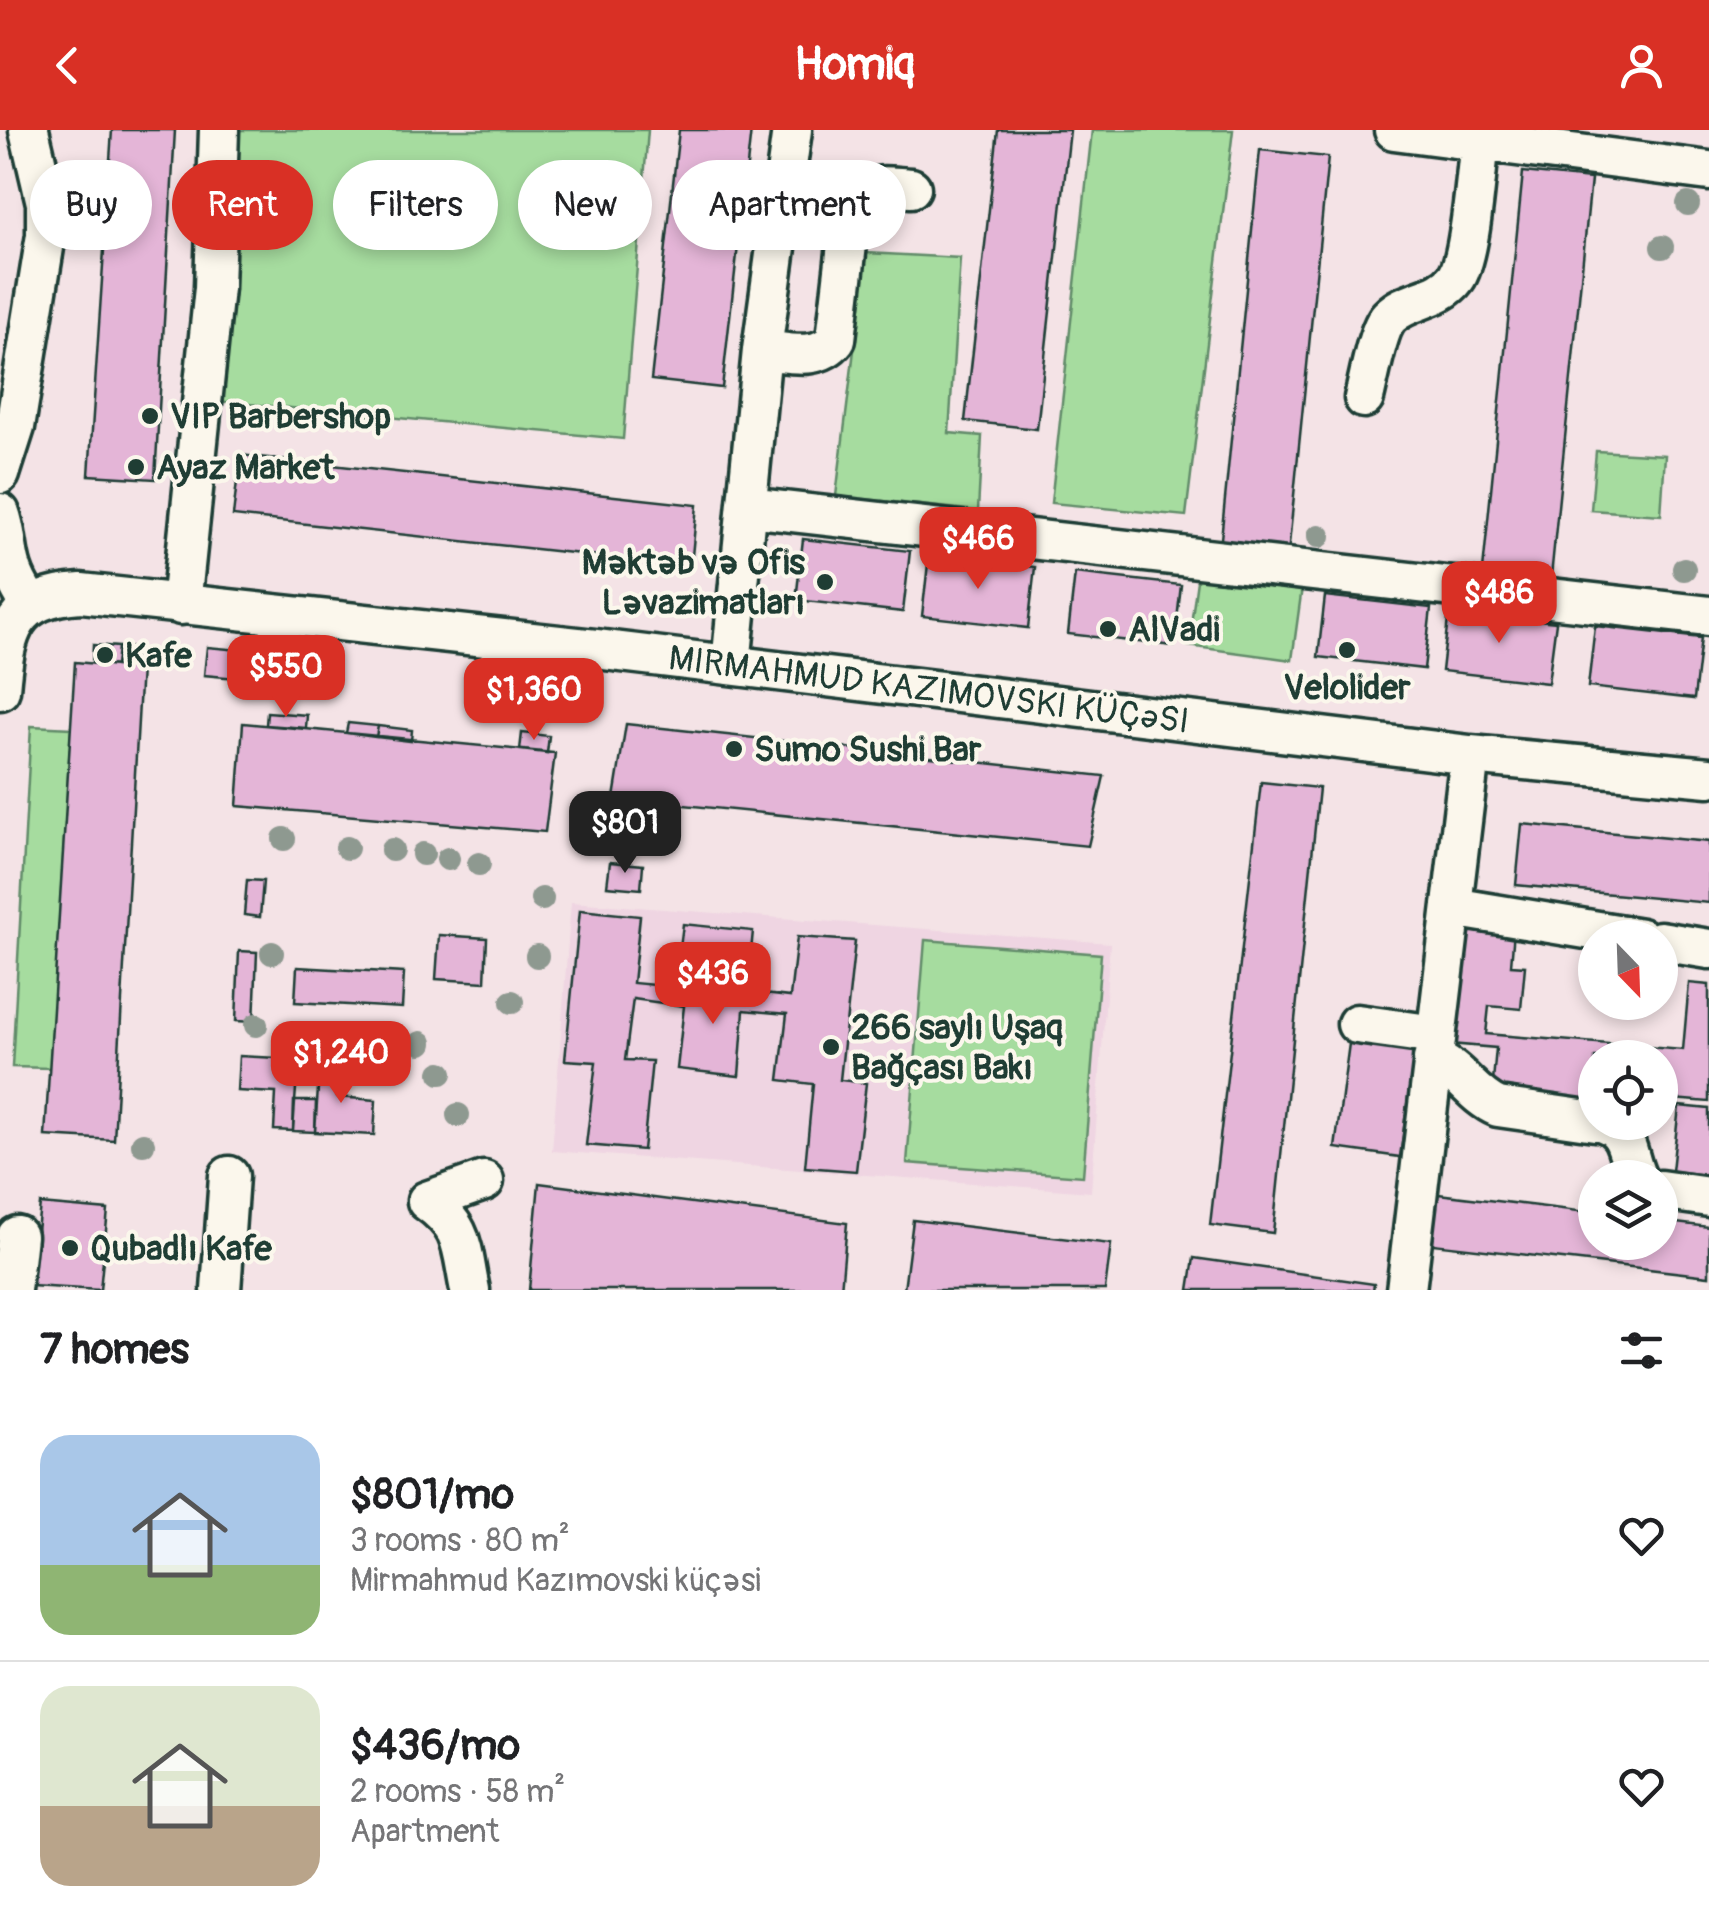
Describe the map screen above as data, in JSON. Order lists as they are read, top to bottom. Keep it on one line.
{"places":["VIP Barbershop","Ayaz Market","Məktəb və Ofis Ləvazimatları","AlVadi","Velolider","Kafe","Sumo Sushi Bar","266 saylı Uşaq Bağçası Bakı","Qubadlı Kafe"],"north":"bottom right","page":{"header":"Homiq","chip":["Buy","Rent","Filters","New","Apartment"],"price":["$466","$486","$550","$1,360","$801","$436","$1,240"],"heading":"7 homes","list":[{"name":"$801/mo","note":"3 rooms · 80 m² · Mirmahmud Kazımovski küçəsi"},{"name":"$436/mo","note":"2 rooms · 58 m² · Apartment"}]}}
